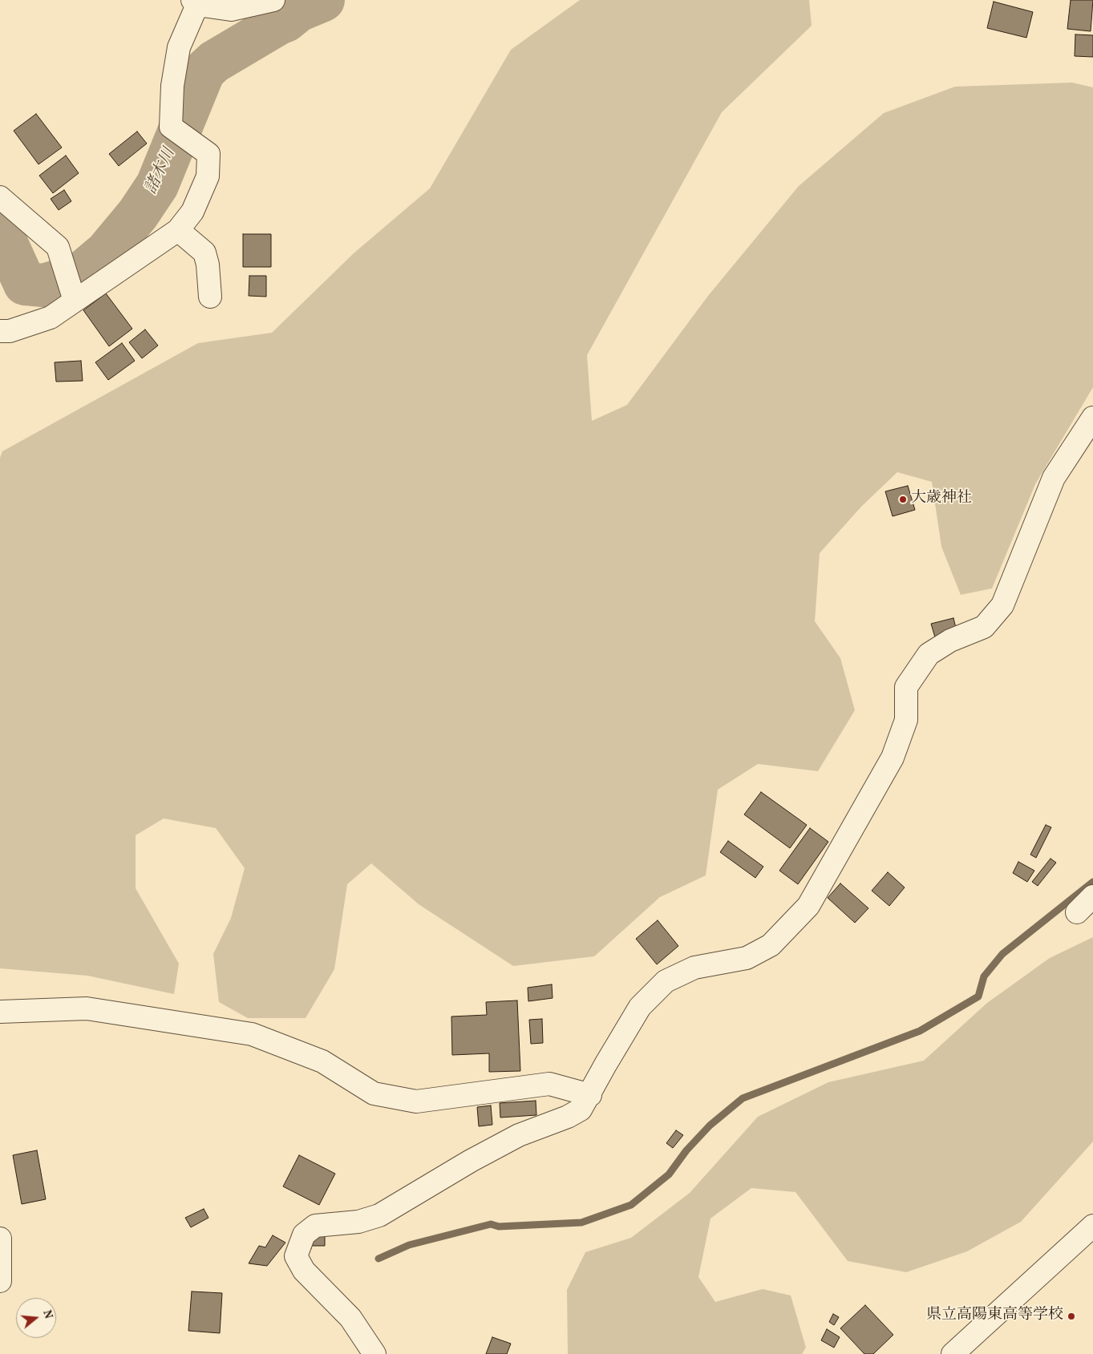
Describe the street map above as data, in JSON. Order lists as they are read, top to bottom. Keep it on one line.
{"water":["諸木川"],"places":["大歳神社","県立高陽東高等学校"],"north":"right"}
